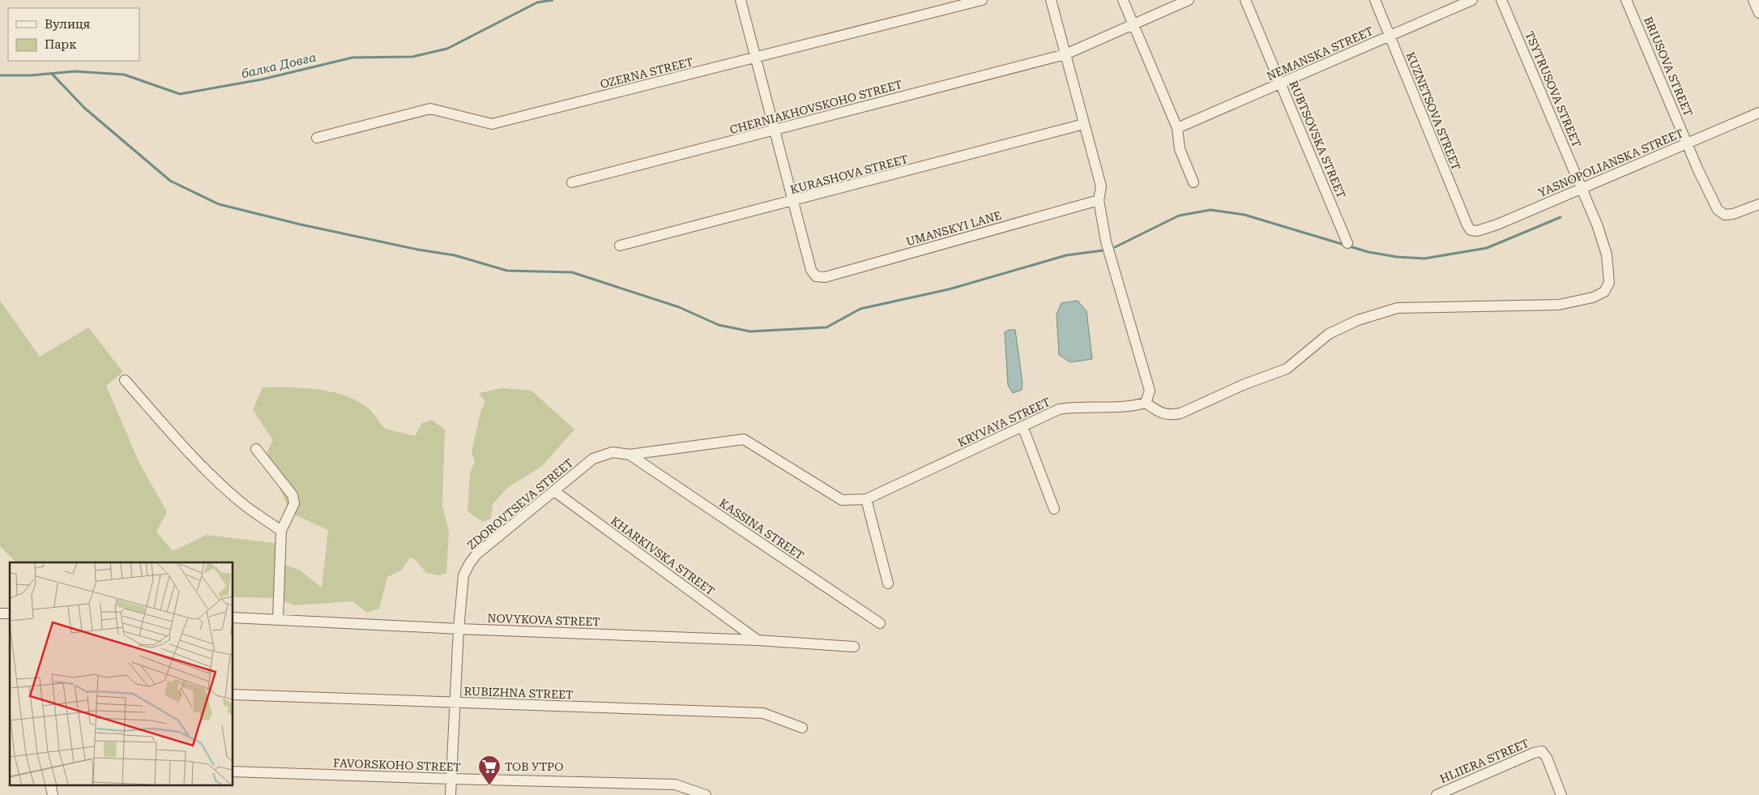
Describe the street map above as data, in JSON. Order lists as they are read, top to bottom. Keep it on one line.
{"streets":{"street":["NEMANSKA STREET","BRIUSOVA STREET","OZERNA STREET","TSYTRUSOVA STREET","CHERNIAKHOVSKOHO STREET","KUZNETSOVA STREET","RUBTSOVSKA STREET","YASNOPOLIANSKA STREET","KURASHOVA STREET","UMANSKYI LANE","KRYVAYA STREET","ZDOROVTSEVA STREET","KASSINA STREET","KHARKIVSKA STREET","NOVYKOVA STREET","RUBIZHNA STREET","HLIIERA STREET","FAVORSKOHO STREET"]},"crossings":[["NEMANSKA STREET","KUZNETSOVA STREET"],["NEMANSKA STREET","RUBTSOVSKA STREET"],["BRIUSOVA STREET","YASNOPOLIANSKA STREET"],["TSYTRUSOVA STREET","YASNOPOLIANSKA STREET"],["TSYTRUSOVA STREET","KRYVAYA STREET"],["KUZNETSOVA STREET","YASNOPOLIANSKA STREET"],["KURASHOVA STREET","UMANSKYI LANE"],["KRYVAYA STREET","ZDOROVTSEVA STREET"],["ZDOROVTSEVA STREET","KASSINA STREET"],["ZDOROVTSEVA STREET","KHARKIVSKA STREET"],["ZDOROVTSEVA STREET","NOVYKOVA STREET"],["ZDOROVTSEVA STREET","RUBIZHNA STREET"],["ZDOROVTSEVA STREET","FAVORSKOHO STREET"],["KHARKIVSKA STREET","NOVYKOVA STREET"]],"water":["балка Довга"],"places":{"supermarket":["ТОВ УТРО"]},"legend":["Вулиця","Парк"]}
